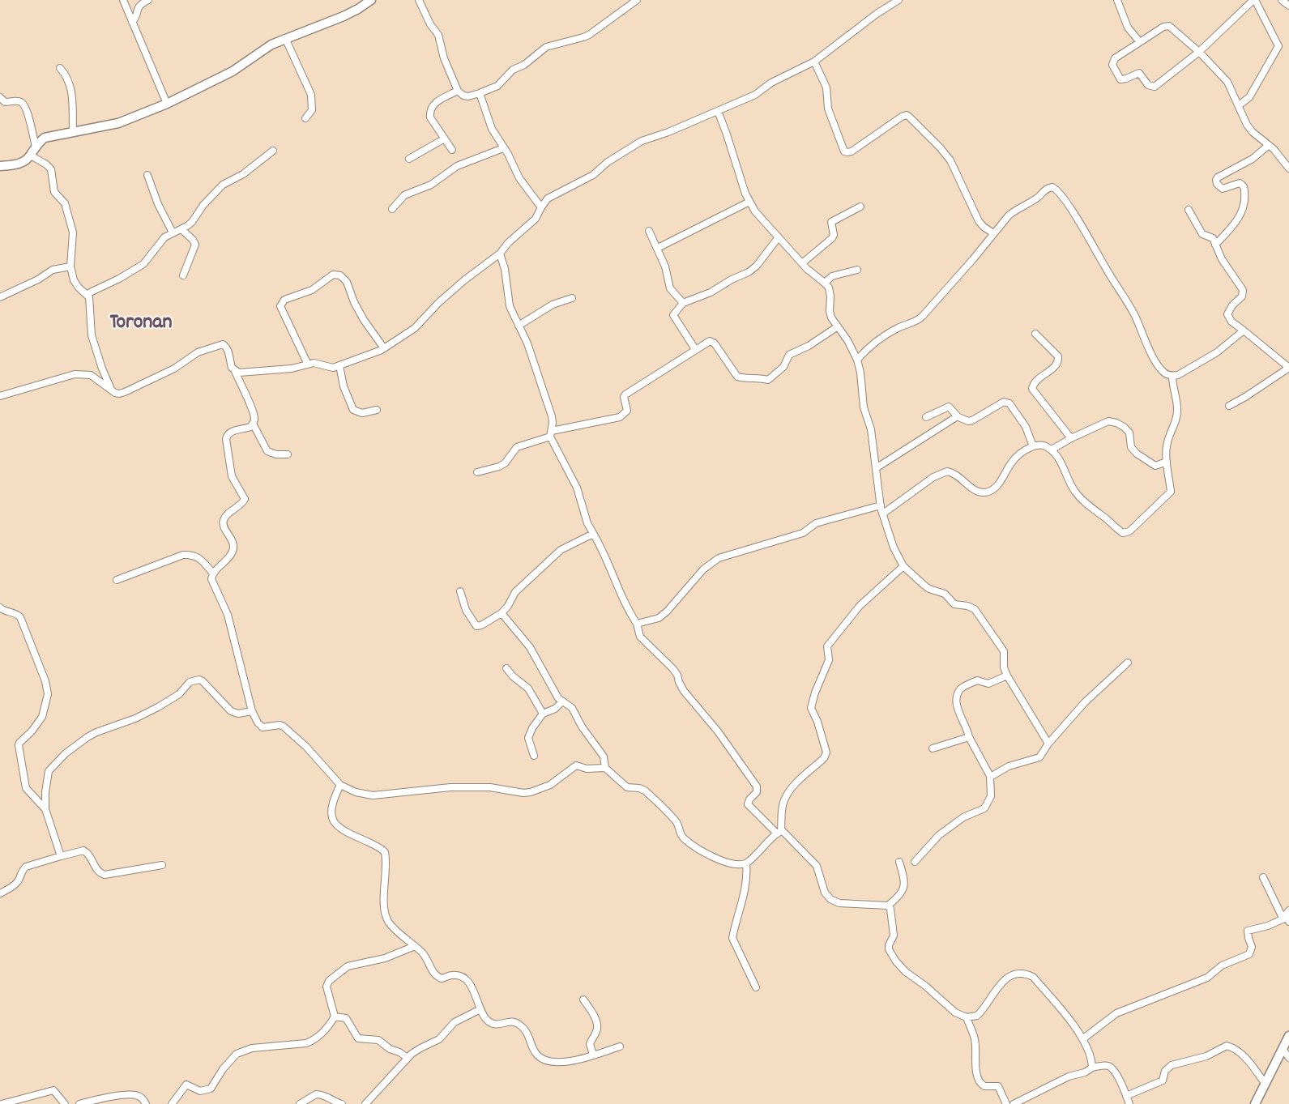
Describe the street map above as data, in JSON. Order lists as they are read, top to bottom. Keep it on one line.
{"districts":["Toronan"]}
